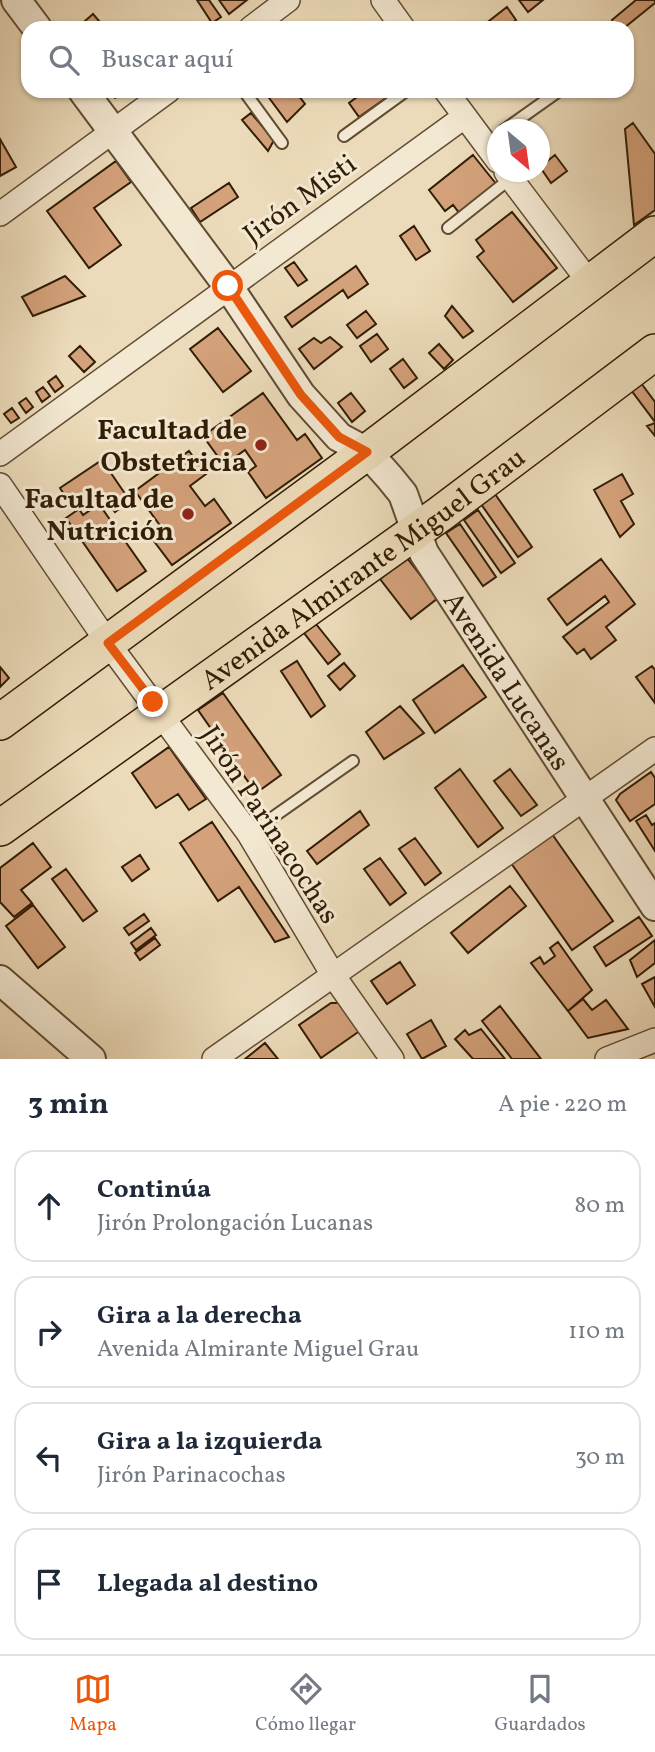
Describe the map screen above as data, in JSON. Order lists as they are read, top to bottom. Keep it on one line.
{"streets":{"main road":["Avenida Almirante Miguel Grau"],"street":["Jirón Misti","Avenida Lucanas","Jirón Parinacochas"]},"crossings":[["Avenida Almirante Miguel Grau","Avenida Lucanas"],["Avenida Almirante Miguel Grau","Jirón Parinacochas"]],"places":["Facultad de Obstetricia","Facultad de Nutrición"],"north":"bottom right","page":{"search":"Buscar aquí","heading":["3 min","A pie · 220 m"],"list":[["Continúa","Jirón Prolongación Lucanas","80 m"],["Gira a la derecha","Avenida Almirante Miguel Grau","110 m"],["Gira a la izquierda","Jirón Parinacochas","30 m"],"Llegada al destino"],"nav":["Mapa","Cómo llegar","Guardados"]}}
